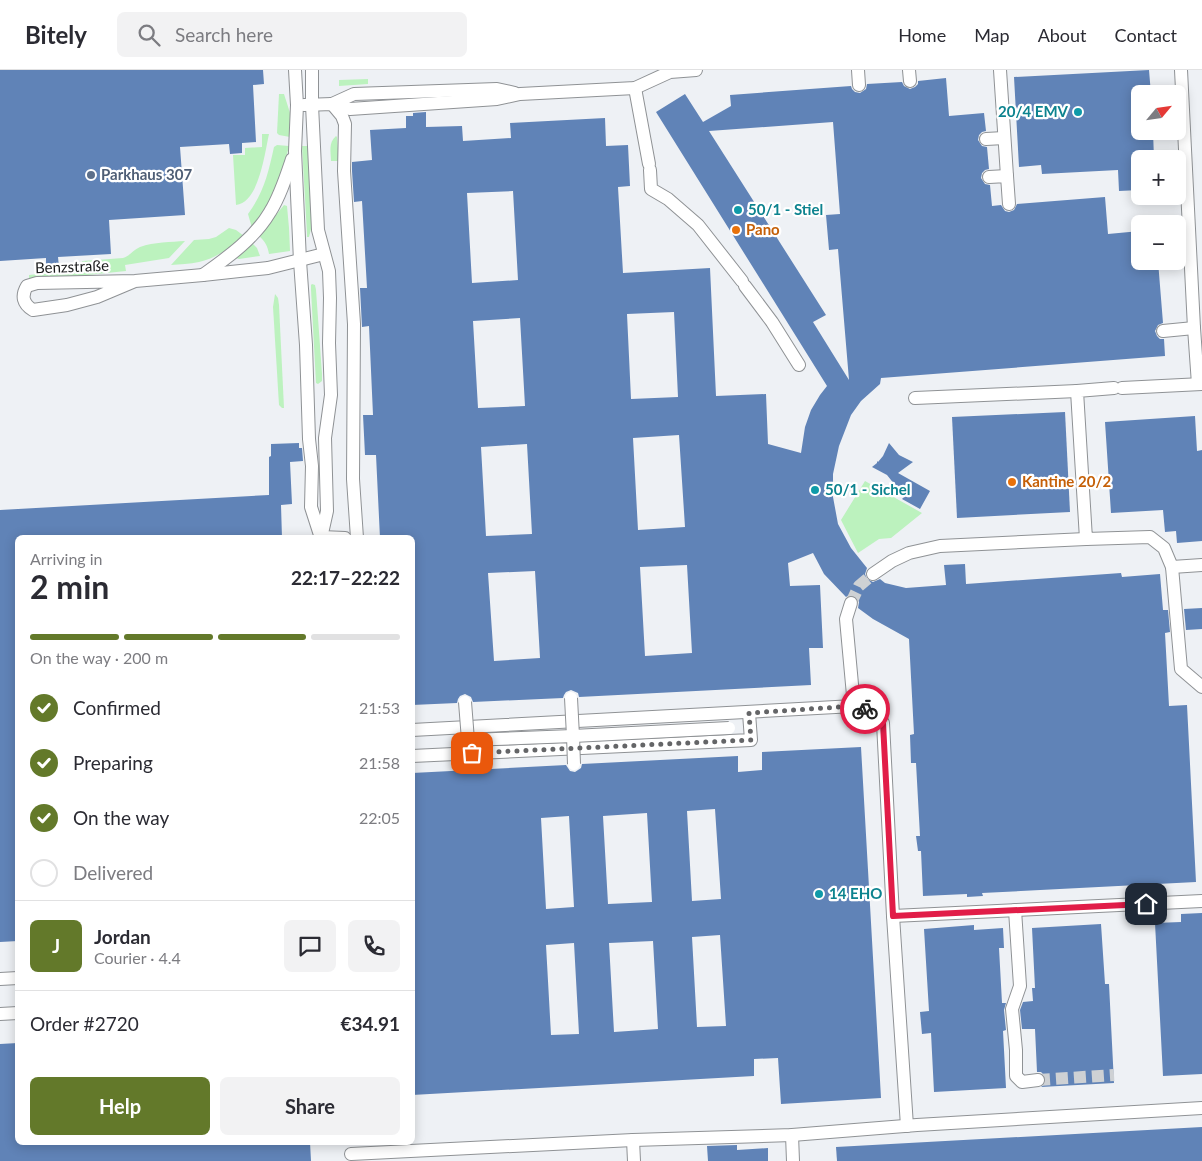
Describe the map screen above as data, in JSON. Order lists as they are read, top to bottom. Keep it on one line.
{"streets":{"street":["Benzstraße"]},"places":["20/4 EMV","Parkhaus 307","50/1 - Stiel","Pano","Kantine 20/2","50/1 - Sichel","14 EHO"],"north":"top right","page":{"header":"Bitely","search":"Search here","nav":["Home","Map","About","Contact"],"map_buttons":["+","−"],"heading":["2 min","Arriving in","22:17–22:22"],"panel":["Jordan","Courier · 4.4","Order #2720","€34.91"],"bar":"On the way · 200 m","list":[["Confirmed","21:53"],["Preparing","21:58"],["On the way","22:05"],"Delivered"],"round":"J","buttons":["Help","Share"]}}
